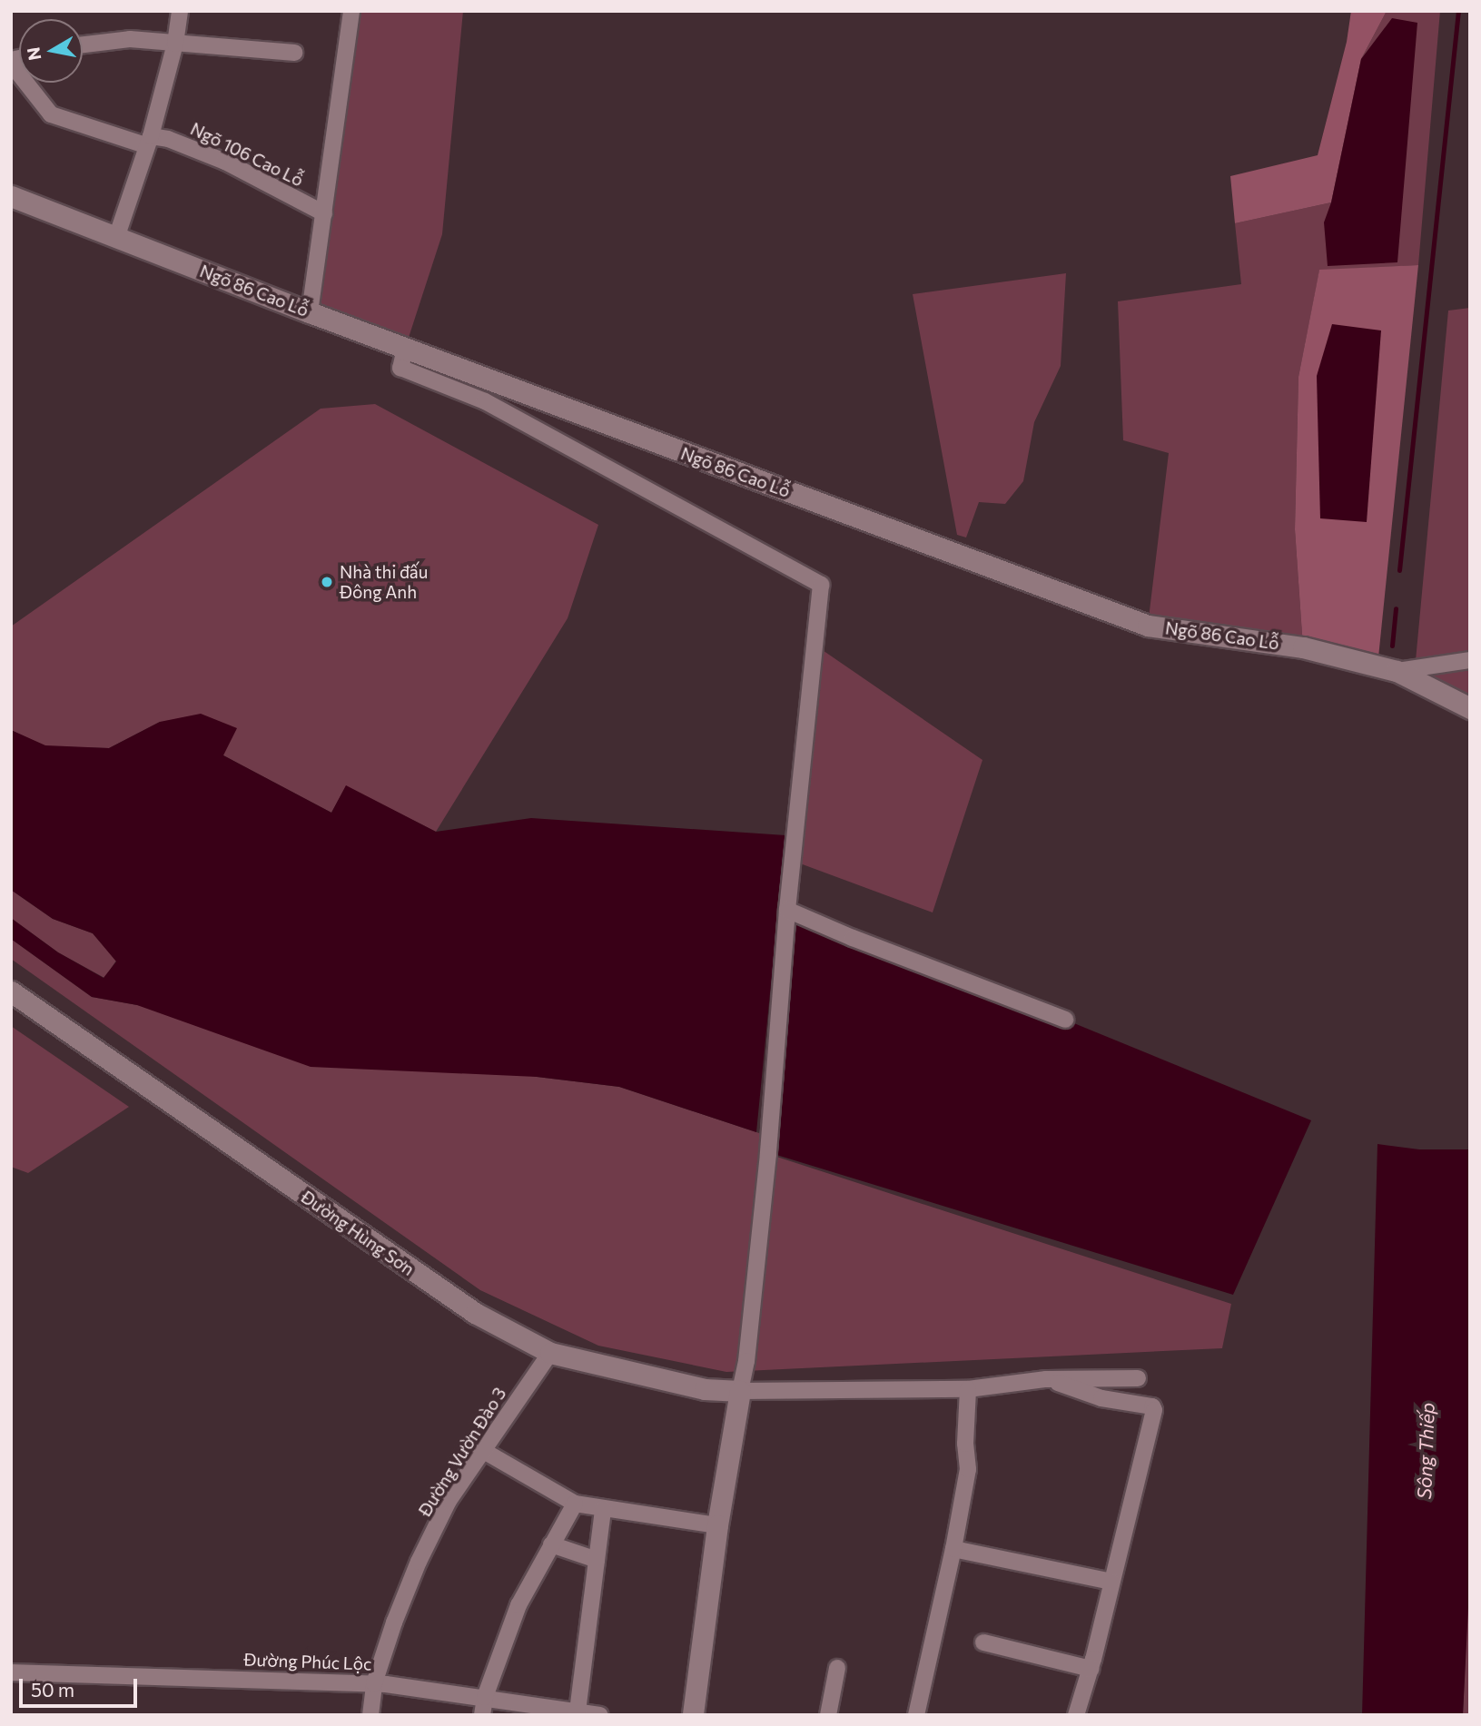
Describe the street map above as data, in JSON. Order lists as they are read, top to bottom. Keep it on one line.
{"streets":{"street":["Ngõ 106 Cao Lỗ","Ngõ 86 Cao Lỗ","Đường Hùng Sơn","Đường Vườn Đào 3","Đường Phúc Lộc"]},"crossings":[["Đường Hùng Sơn","Đường Vườn Đào 3"],["Đường Vườn Đào 3","Đường Phúc Lộc"]],"water":["Sông Thiếp"],"places":["Nhà thi đấu Đông Anh"],"scale_bar":"50 m","north":"left"}
